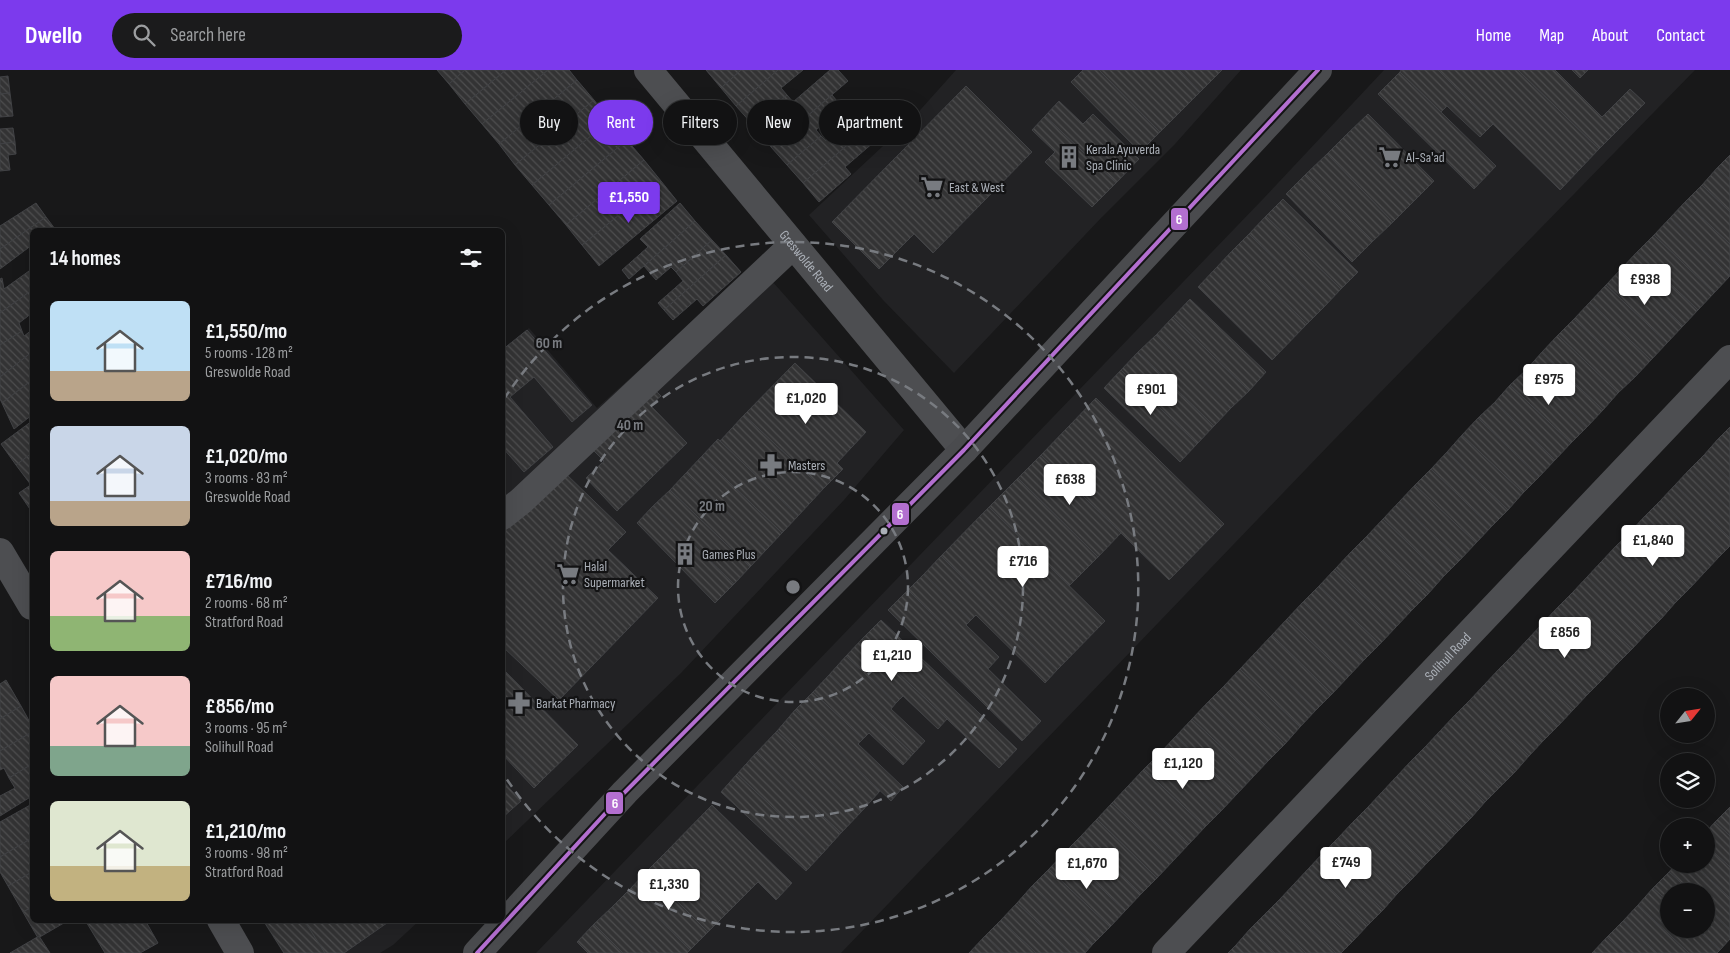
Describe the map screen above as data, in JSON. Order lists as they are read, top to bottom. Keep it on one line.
{"streets":{"street":["Greswolde Road","Solihull Road"]},"places":{"building":["Kerala Ayuverda Spa Clinic","Games Plus"],"supermarket":["Al-Sa'ad","East & West","Halal Supermarket"],"pharmacy":["Masters","Barkat Pharmacy"]},"lines":["transit line 6"],"north":"top right","page":{"header":"Dwello","search":"Search here","nav":["Home","Map","About","Contact"],"chip":["Buy","Rent","Filters","New","Apartment"],"price":["£1,550","£938","£975","£901","£1,020","£638","£1,840","£716","£856","£1,210","£1,120","£749","£1,670","£1,330"],"heading":"14 homes","list":[{"name":"£1,550/mo","note":"5 rooms · 128 m² · Greswolde Road"},{"name":"£1,020/mo","note":"3 rooms · 83 m² · Greswolde Road"},{"name":"£716/mo","note":"2 rooms · 68 m² · Stratford Road"},{"name":"£856/mo","note":"3 rooms · 95 m² · Solihull Road"},{"name":"£1,210/mo","note":"3 rooms · 98 m² · Stratford Road"}],"map_buttons":["+","−"]},"rings":["60 m","40 m","20 m"]}
